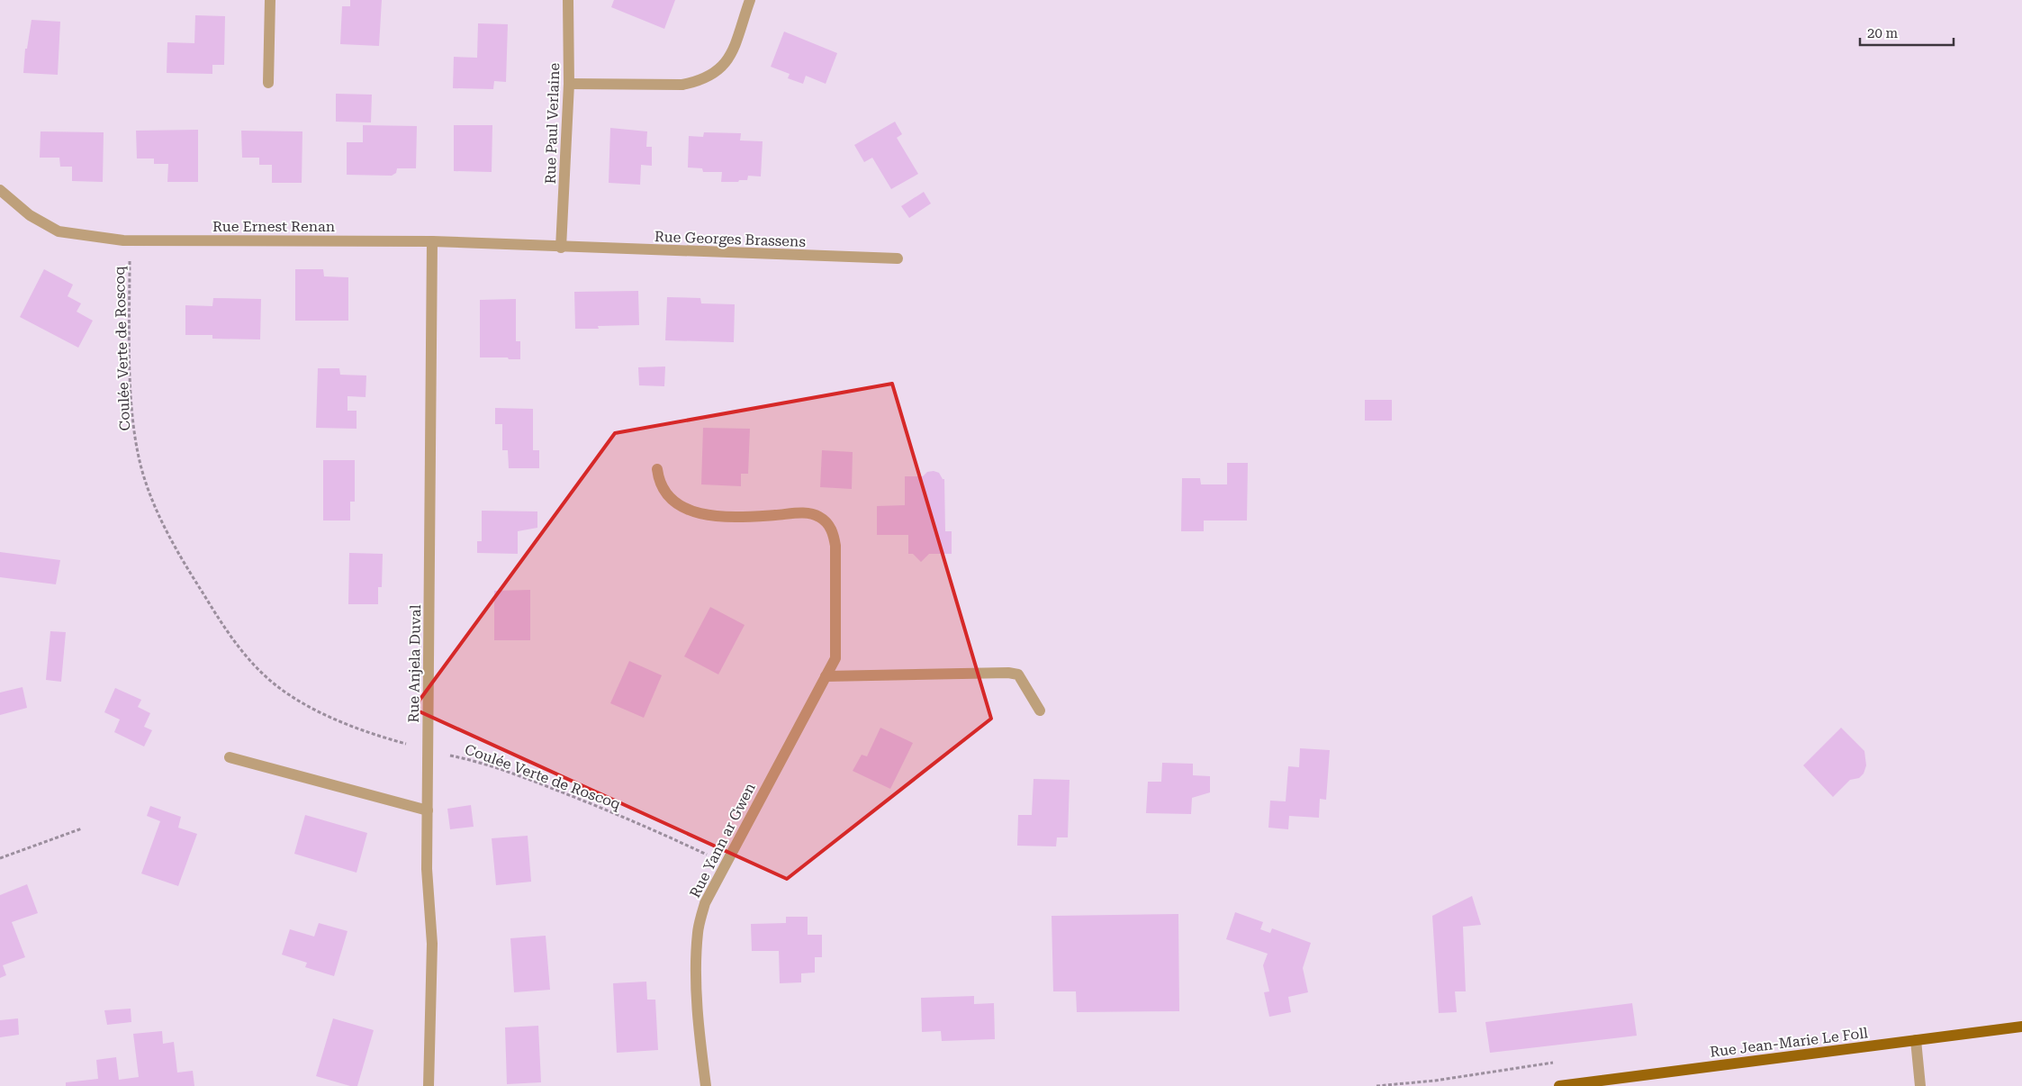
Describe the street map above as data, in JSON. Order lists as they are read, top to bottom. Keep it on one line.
{"streets":{"main road":["Rue Jean-Marie Le Foll"],"street":["Rue Paul Verlaine","Rue Ernest Renan","Rue Georges Brassens","Rue Anjela Duval","Rue Yann ar Gwen"],"path":["Coulée Verte de Roscoq"]},"crossings":[["Rue Paul Verlaine","Rue Ernest Renan"],["Rue Paul Verlaine","Rue Georges Brassens"],["Rue Ernest Renan","Rue Georges Brassens"],["Rue Ernest Renan","Coulée Verte de Roscoq"],["Rue Ernest Renan","Rue Anjela Duval"],["Coulée Verte de Roscoq","Rue Anjela Duval"],["Coulée Verte de Roscoq","Rue Yann ar Gwen"]],"scale_bar":"20 m"}
